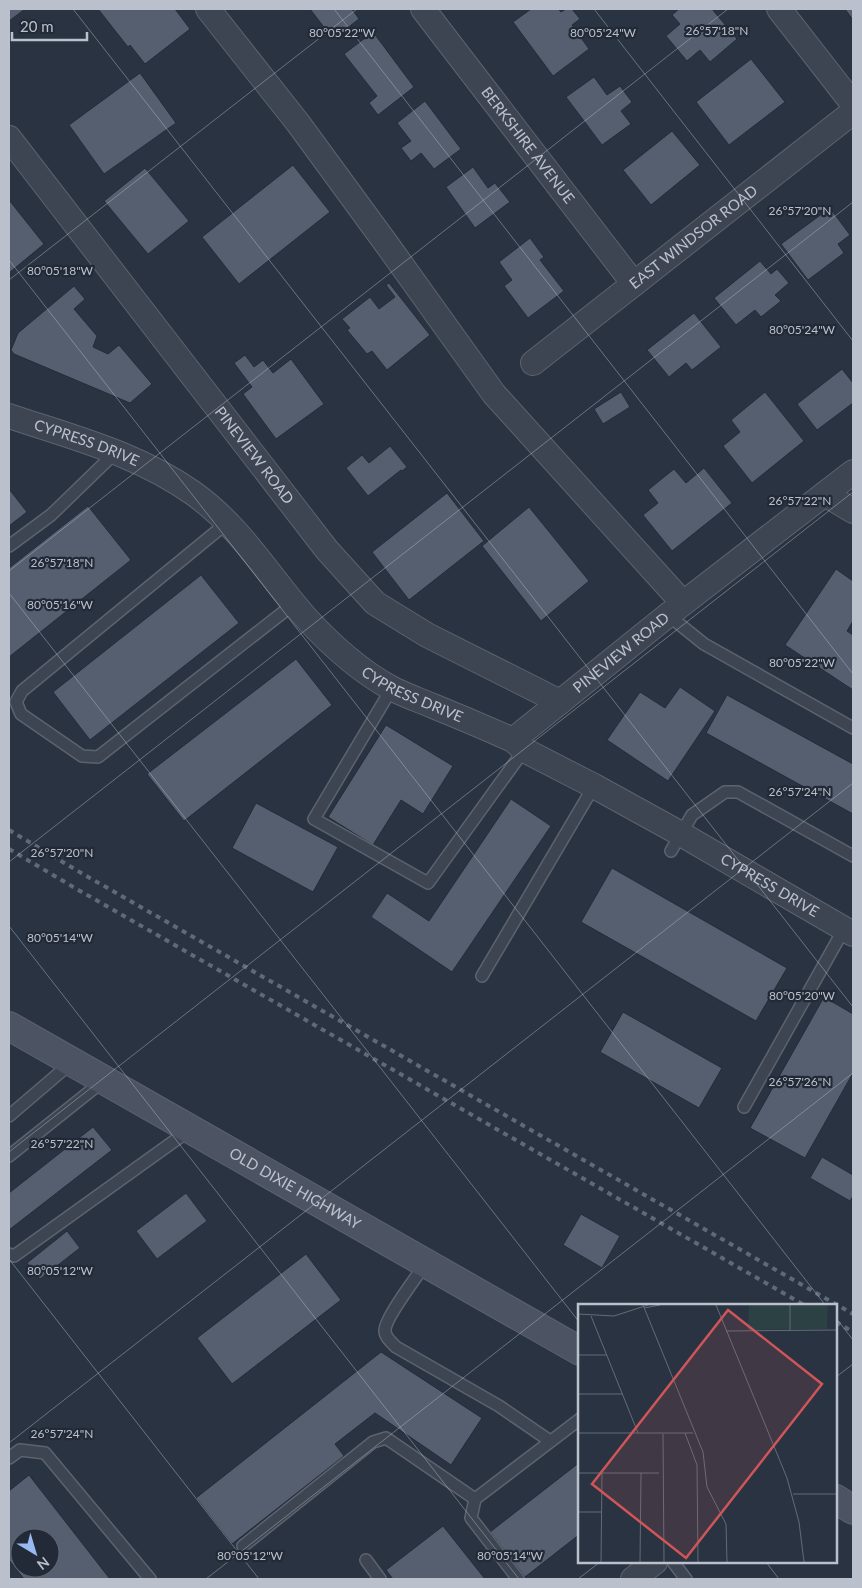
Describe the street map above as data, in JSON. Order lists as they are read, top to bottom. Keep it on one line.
{"streets":{"street":["BERKSHIRE AVENUE","EAST WINDSOR ROAD","CYPRESS DRIVE","PINEVIEW ROAD","OLD DIXIE HIGHWAY"]},"crossings":[["BERKSHIRE AVENUE","EAST WINDSOR ROAD"],["CYPRESS DRIVE","PINEVIEW ROAD"]],"scale_bar":"20 m","north":"bottom right","coordinates":["26°57'18\"N","80°05'22\"W","80°05'24\"W","26°57'20\"N","80°05'18\"W","26°57'22\"N","80°05'16\"W","26°57'24\"N","80°05'14\"W","80°05'20\"W","26°57'26\"N","80°05'12\"W"]}
